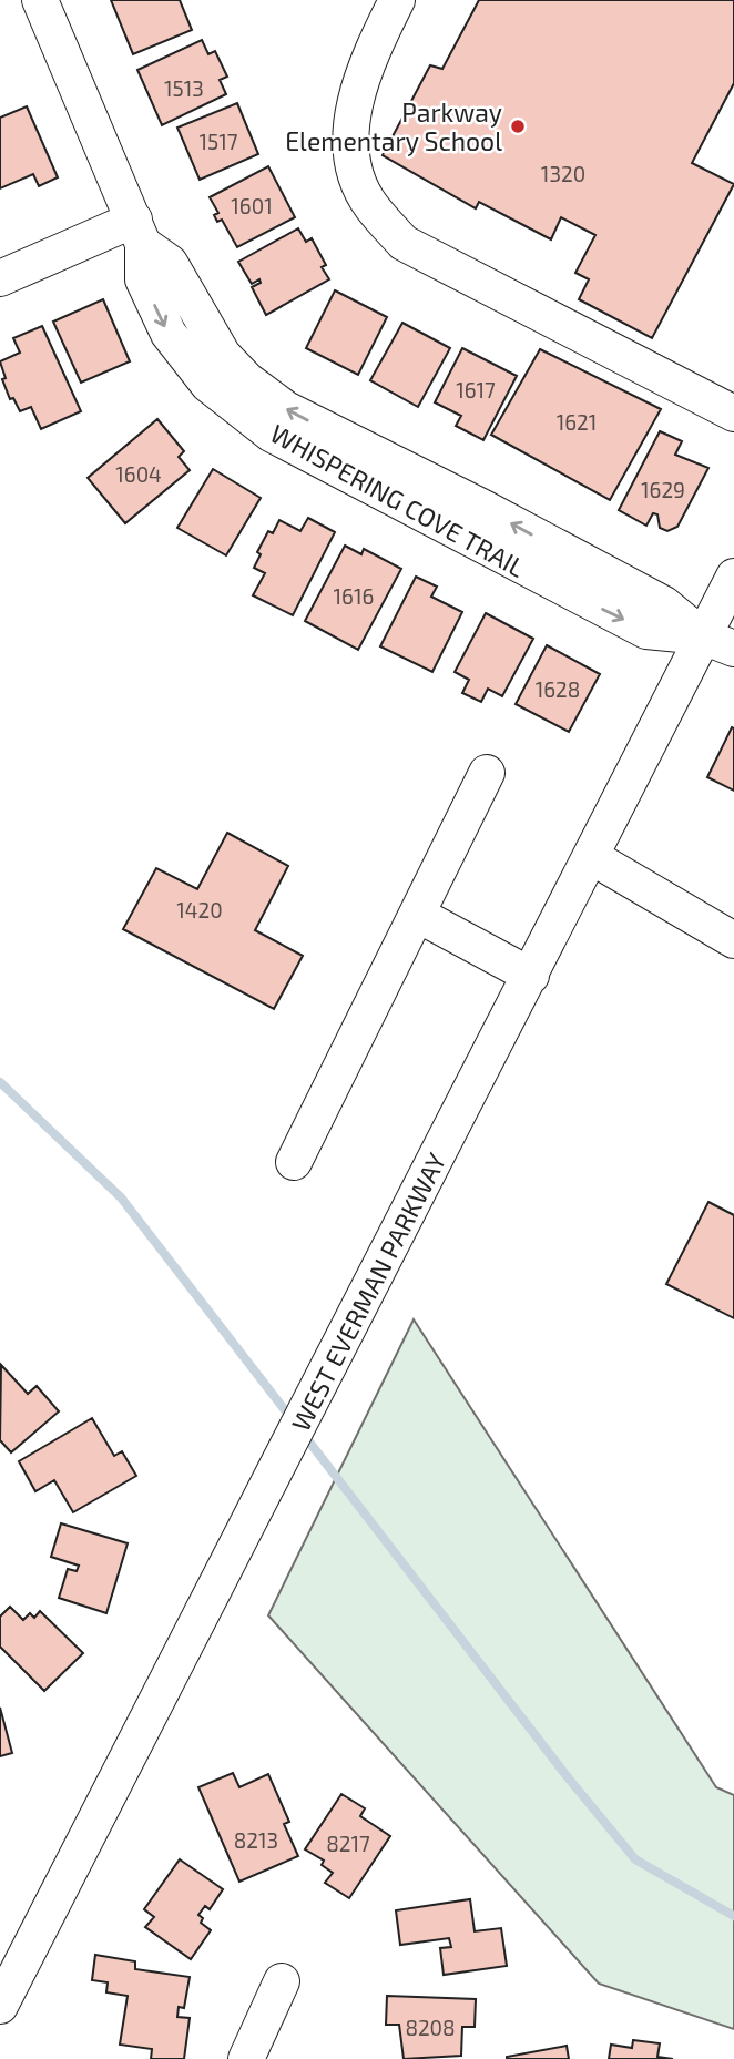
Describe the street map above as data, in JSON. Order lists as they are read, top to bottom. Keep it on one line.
{"streets":{"street":["WHISPERING COVE TRAIL","WEST EVERMAN PARKWAY"]},"crossings":[["WHISPERING COVE TRAIL","WEST EVERMAN PARKWAY"]],"places":["Parkway Elementary School"],"house_numbers":["1513","1517","1320","1601","1617","1621","1604","1629","1616","1628","1420","8213","8217","8208"]}
